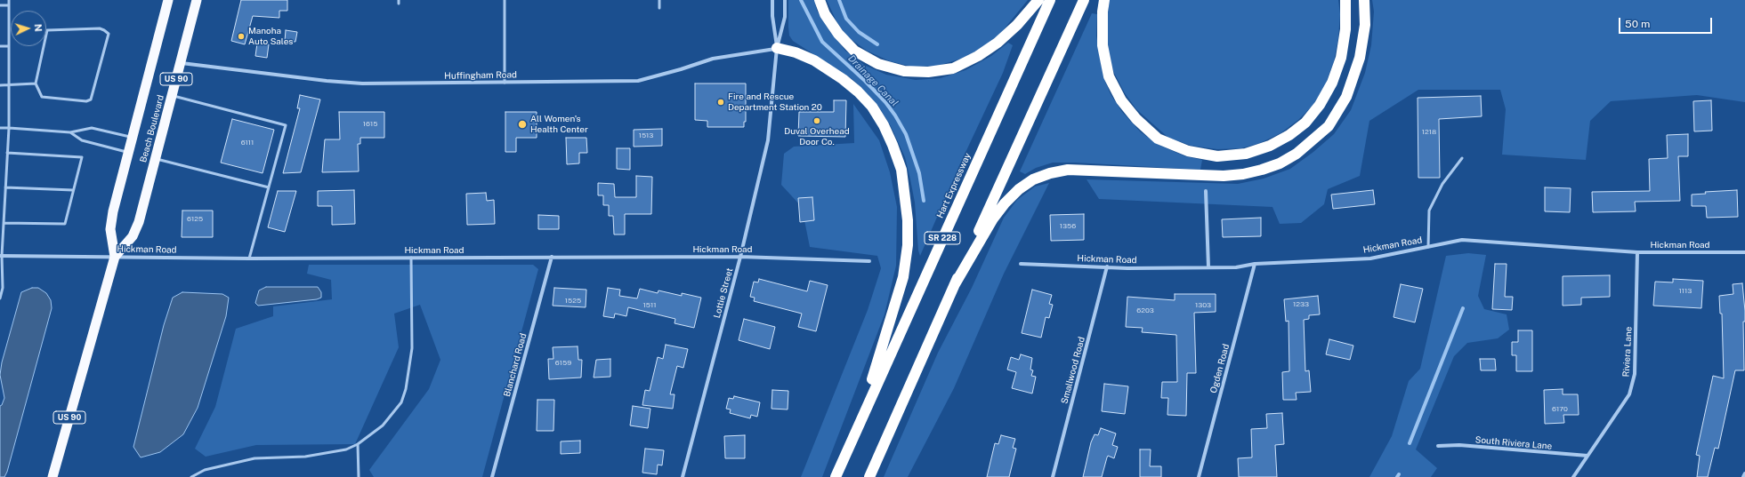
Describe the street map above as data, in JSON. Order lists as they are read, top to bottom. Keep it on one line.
{"streets":{"highway":["US 90","Beach Boulevard","Hart Expressway","SR 228"],"street":["Huffingham Road","Hickman Road","Lottie Street","Riviera Lane","Blanchard Road","Ogden Road","Smallwood Road","South Riviera Lane"]},"crossings":[["Huffingham Road","Beach Boulevard"],["Huffingham Road","Lottie Street"],["Beach Boulevard","Hickman Road"],["Hickman Road","Lottie Street"],["Hickman Road","Riviera Lane"],["Hickman Road","Blanchard Road"],["Hickman Road","Ogden Road"],["Hickman Road","Smallwood Road"],["Riviera Lane","South Riviera Lane"]],"water":["Drainage Canal"],"places":["Manoha Auto Sales","Fire and Rescue Department Station 20","Duval Overhead Door Co.","All Women's Health Center"],"house_numbers":["1615","1218","1513","6111","6125","1356","1113","1525","1233","1511","1303","6203","6159","6170"],"scale_bar":"50 m","north":"right"}
